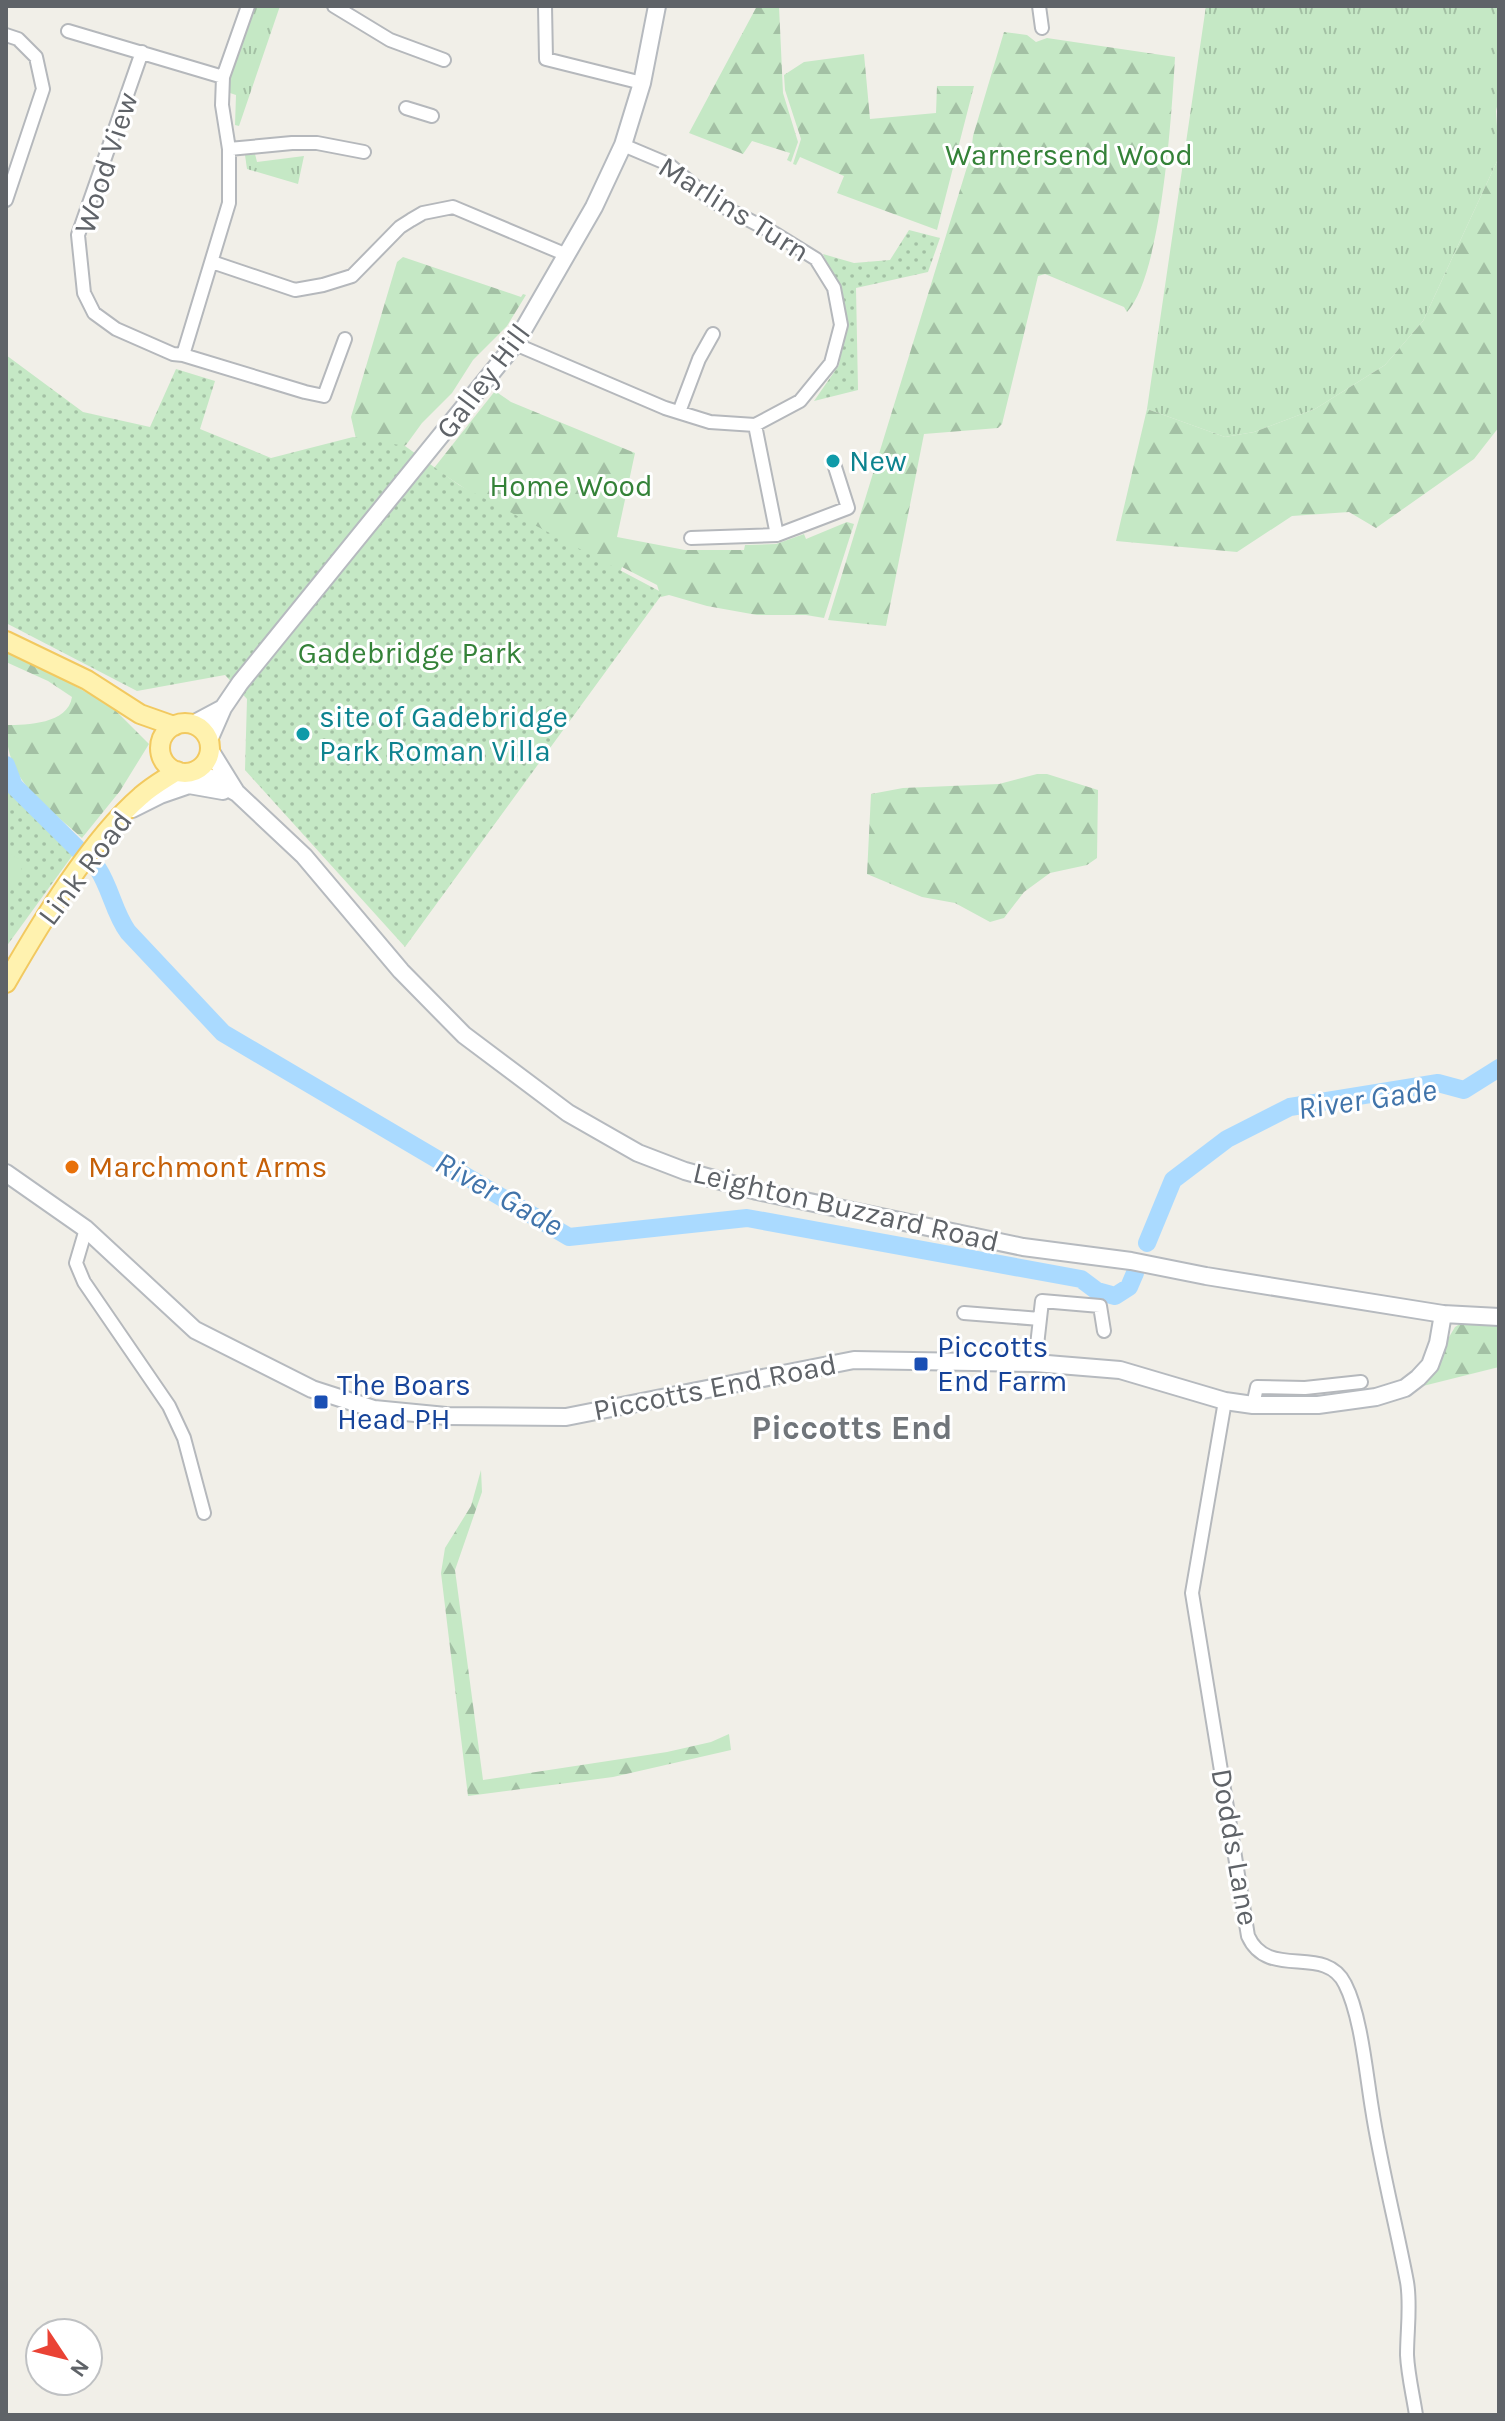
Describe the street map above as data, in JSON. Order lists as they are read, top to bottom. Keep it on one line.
{"streets":{"main road":["Link Road"],"street":["Wood View","Marlins Turn","Galley Hill","Leighton Buzzard Road","Piccotts End Road","Dodds Lane"]},"crossings":[["Marlins Turn","Galley Hill"],["Galley Hill","Link Road"],["Galley Hill","Leighton Buzzard Road"],["Link Road","Leighton Buzzard Road"],["Leighton Buzzard Road","Piccotts End Road"],["Piccotts End Road","Dodds Lane"]],"districts":["Piccotts End"],"water":["River Gade"],"parks":["Warnersend Wood","Home Wood","Gadebridge Park"],"places":{"other":["New","site of Gadebridge Park Roman Villa","Marchmont Arms"],"transit":["Piccotts End Farm","The Boars Head PH"]},"north":"bottom right"}
